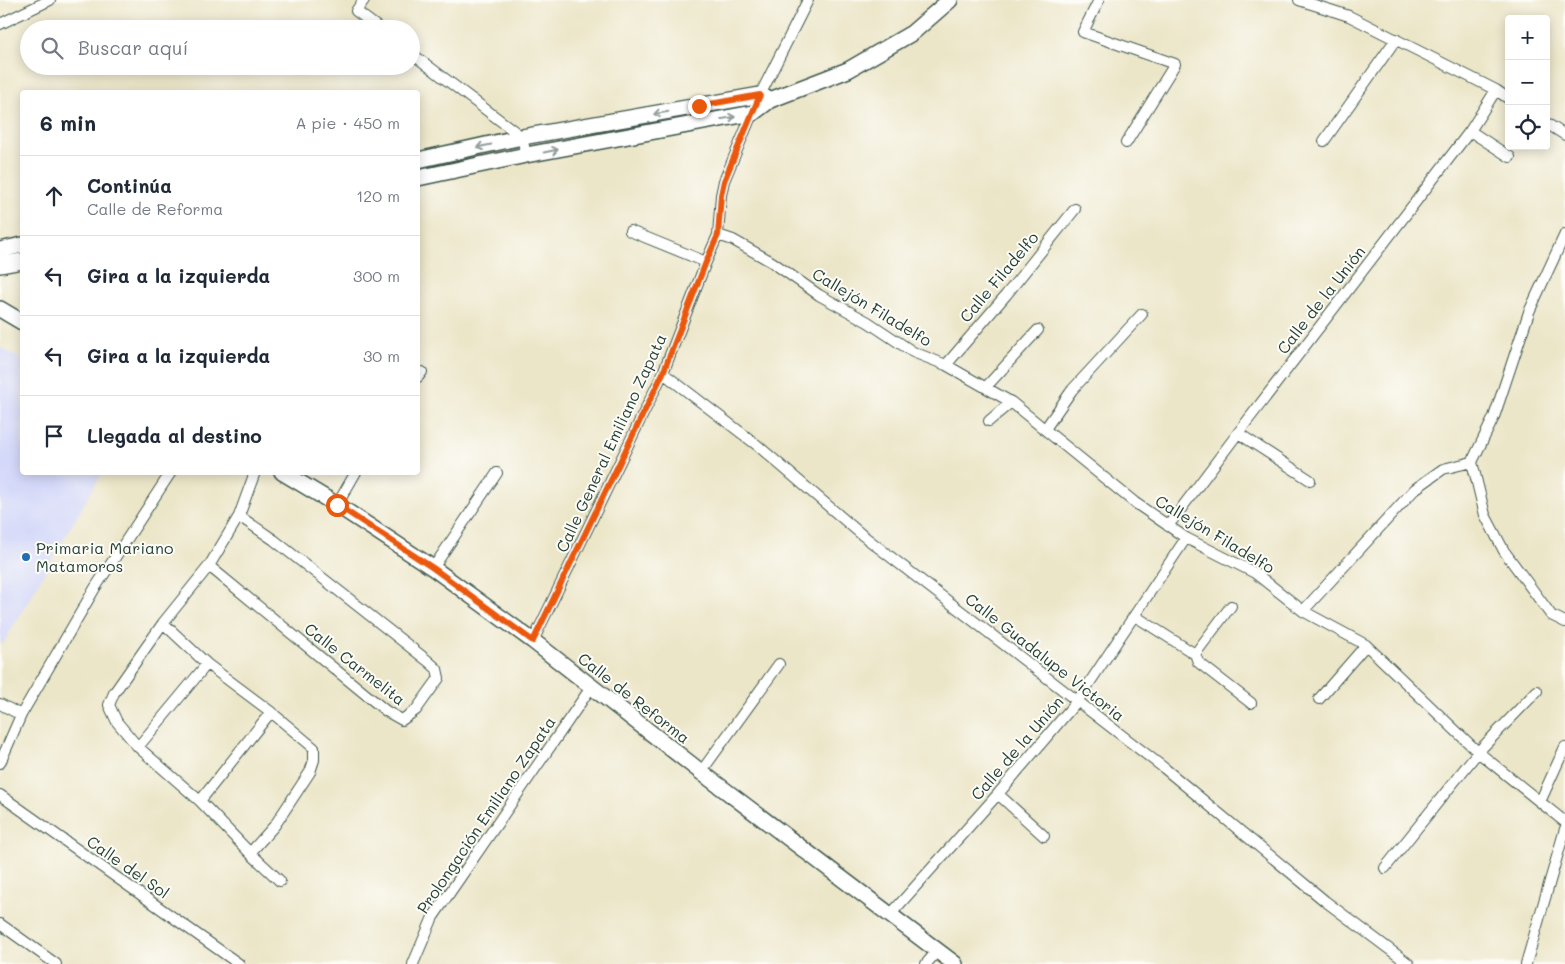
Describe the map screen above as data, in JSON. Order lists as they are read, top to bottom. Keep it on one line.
{"streets":{"street":["Calle Filadelfo","Calle de la Unión","Callejón Filadelfo","Calle General Emiliano Zapata","Calle Guadalupe Victoria","Calle Carmelita","Calle de Reforma","Prolongación Emiliano Zapata","Calle del Sol"]},"crossings":[["Calle Filadelfo","Callejón Filadelfo"],["Calle de la Unión","Callejón Filadelfo"],["Calle de la Unión","Calle Guadalupe Victoria"],["Calle de la Unión","Calle de Reforma"],["Callejón Filadelfo","Calle General Emiliano Zapata"],["Calle General Emiliano Zapata","Calle Guadalupe Victoria"],["Calle General Emiliano Zapata","Calle de Reforma"],["Calle de Reforma","Prolongación Emiliano Zapata"]],"places":["Primaria Mariano Matamoros"],"page":{"map_buttons":["+","−"],"search":"Buscar aquí","heading":["6 min","A pie · 450 m"],"list":[["Continúa","Calle de Reforma","120 m"],["Gira a la izquierda","300 m"],["Gira a la izquierda","30 m"],"Llegada al destino"]}}
